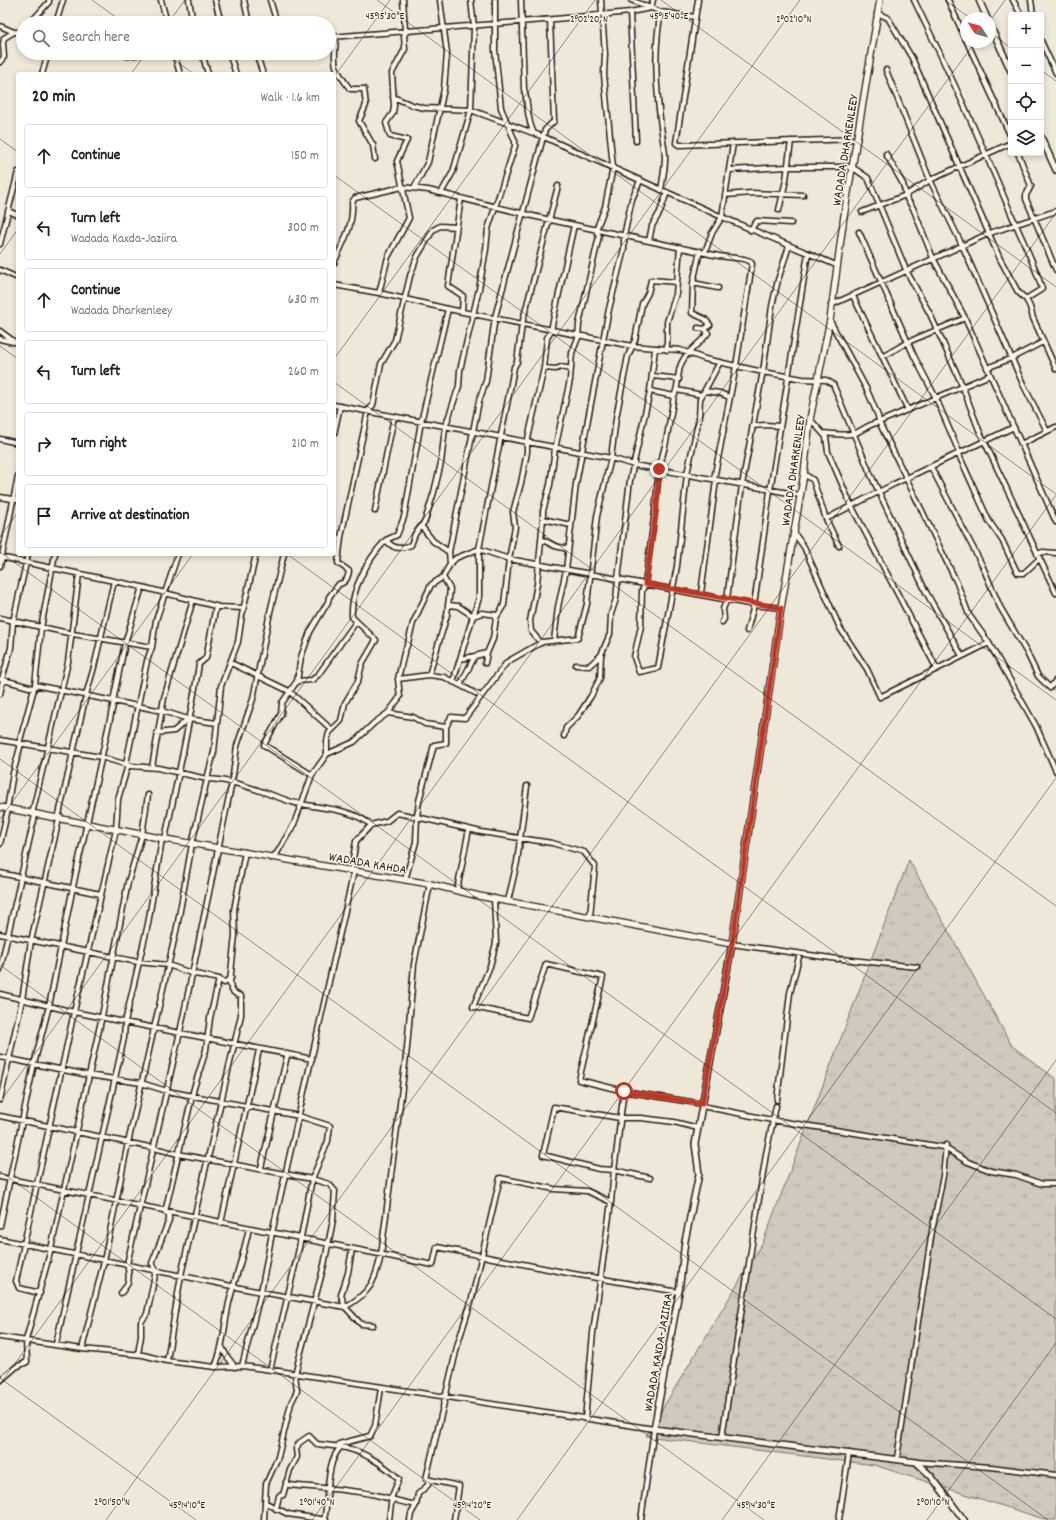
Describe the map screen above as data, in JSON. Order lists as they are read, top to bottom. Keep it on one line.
{"streets":{"main road":["WADADA DHARKENLEEY","WADADA KAHDA"],"street":["WADADA KAXDA-JAZIIRA"]},"crossings":[["WADADA DHARKENLEEY","WADADA KAHDA"],["WADADA DHARKENLEEY","WADADA KAXDA-JAZIIRA"],["WADADA KAHDA","WADADA KAXDA-JAZIIRA"]],"north":"top left","page":{"map_buttons":["+","−"],"search":"Search here","heading":["20 min","Walk · 1.6 km"],"list":[["Continue","150 m"],["Turn left","Wadada Kaxda-Jaziira","300 m"],["Continue","Wadada Dharkenleey","630 m"],["Turn left","260 m"],["Turn right","210 m"],"Arrive at destination"]},"coordinates":["45°15'30\"E","45°15'40\"E","2°02'20\"N","2°02'10\"N","2°01'50\"N","2°01'40\"N","2°01'10\"N","45°14'10\"E","45°14'20\"E","45°14'30\"E"]}
